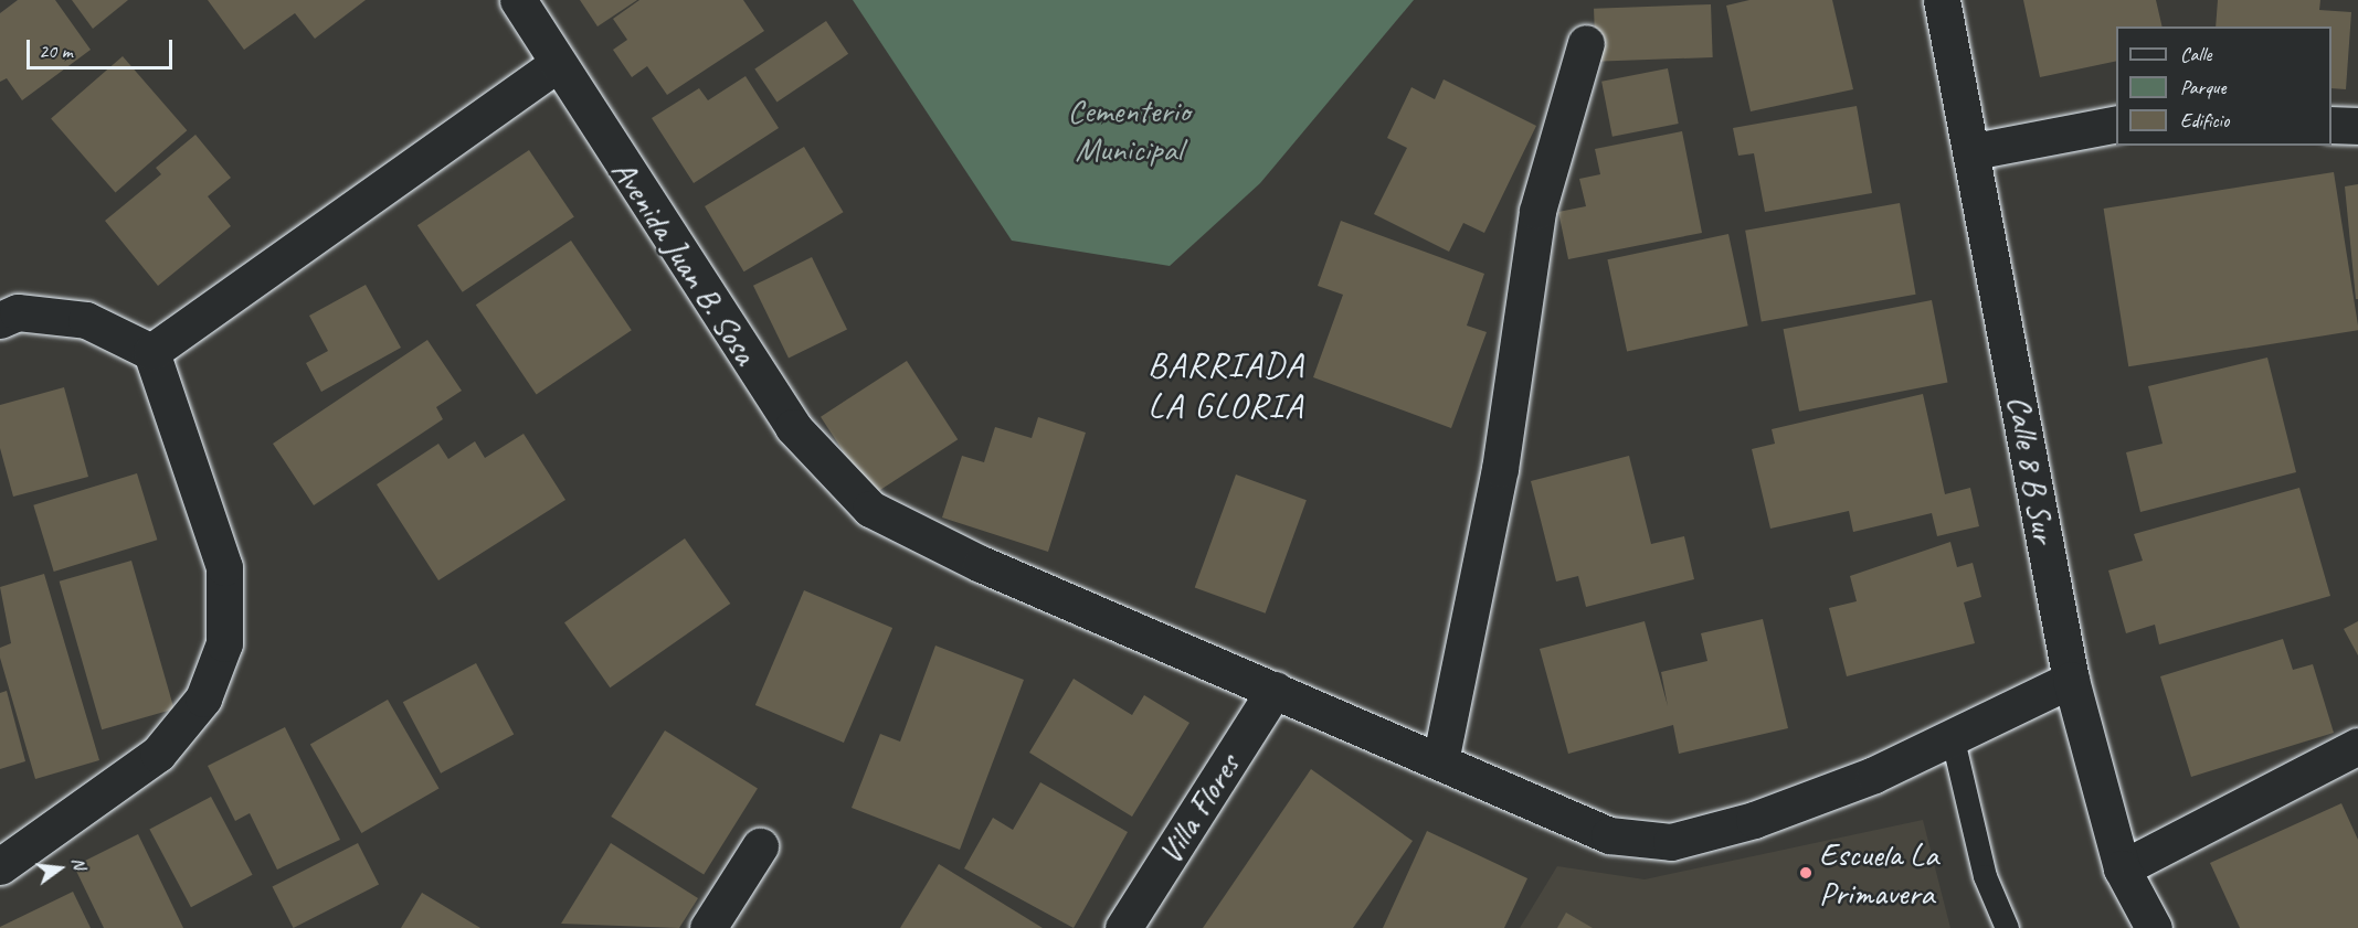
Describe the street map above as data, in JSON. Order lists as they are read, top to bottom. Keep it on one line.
{"streets":{"street":["Avenida Juan B. Sosa","Calle 8 B Sur","Villa Flores"]},"crossings":[["Avenida Juan B. Sosa","Villa Flores"]],"districts":["BARRIADA LA GLORIA"],"parks":["Cementerio Municipal"],"places":["Escuela La Primavera"],"legend":["Calle","Parque","Edificio"],"scale_bar":"20 m","north":"right"}
